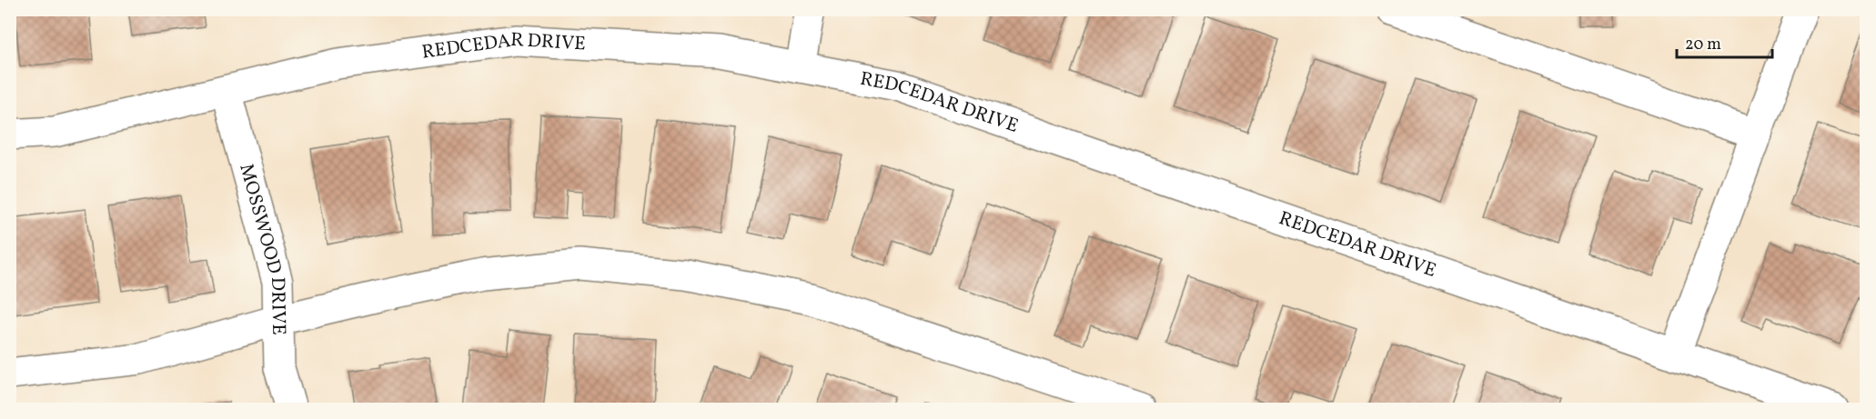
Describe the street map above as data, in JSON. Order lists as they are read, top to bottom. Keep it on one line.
{"streets":{"street":["REDCEDAR DRIVE","MOSSWOOD DRIVE"]},"crossings":[["REDCEDAR DRIVE","MOSSWOOD DRIVE"]],"scale_bar":"20 m"}
